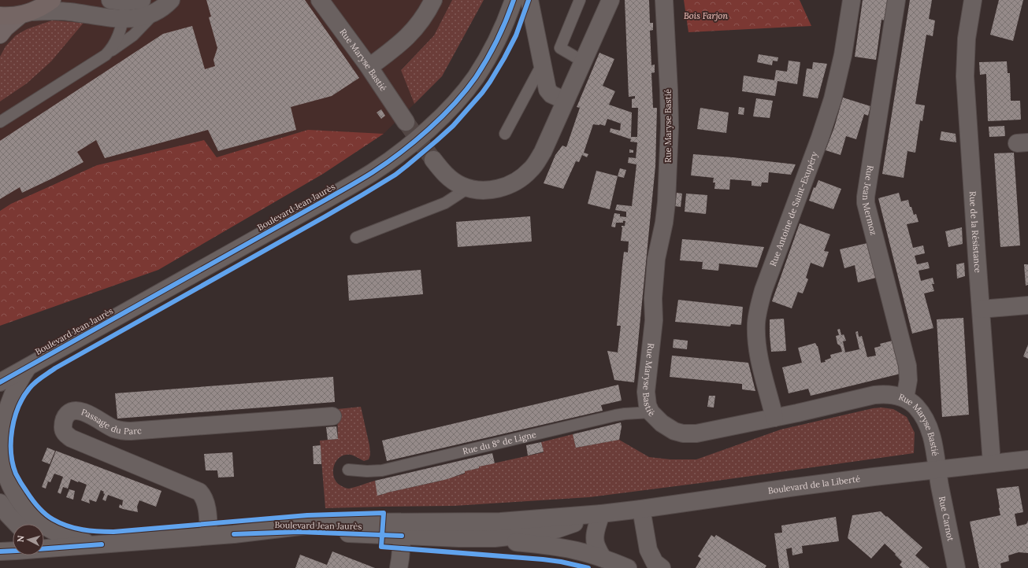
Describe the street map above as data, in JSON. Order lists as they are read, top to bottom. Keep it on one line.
{"streets":{"street":["Rue Maryse Bastié","Rue Jean Mermoz","Boulevard Jean Jaurès","Rue Antoine de Saint-Exupéry","Rue de la Résistance","Passage du Parc","Boulevard de la Liberté","Rue Carnot"],"lane":["Rue du 8° de Ligne"]},"crossings":[["Rue Maryse Bastié","Rue Jean Mermoz"],["Rue Maryse Bastié","Rue Antoine de Saint-Exupéry"],["Rue Maryse Bastié","Rue du 8° de Ligne"],["Rue Maryse Bastié","Boulevard de la Liberté"],["Rue Maryse Bastié","Rue Carnot"],["Boulevard Jean Jaurès","Passage du Parc"],["Boulevard Jean Jaurès","Boulevard de la Liberté"],["Rue de la Résistance","Boulevard de la Liberté"],["Boulevard de la Liberté","Rue Carnot"]],"parks":["Bois Farjon"],"north":"left"}
